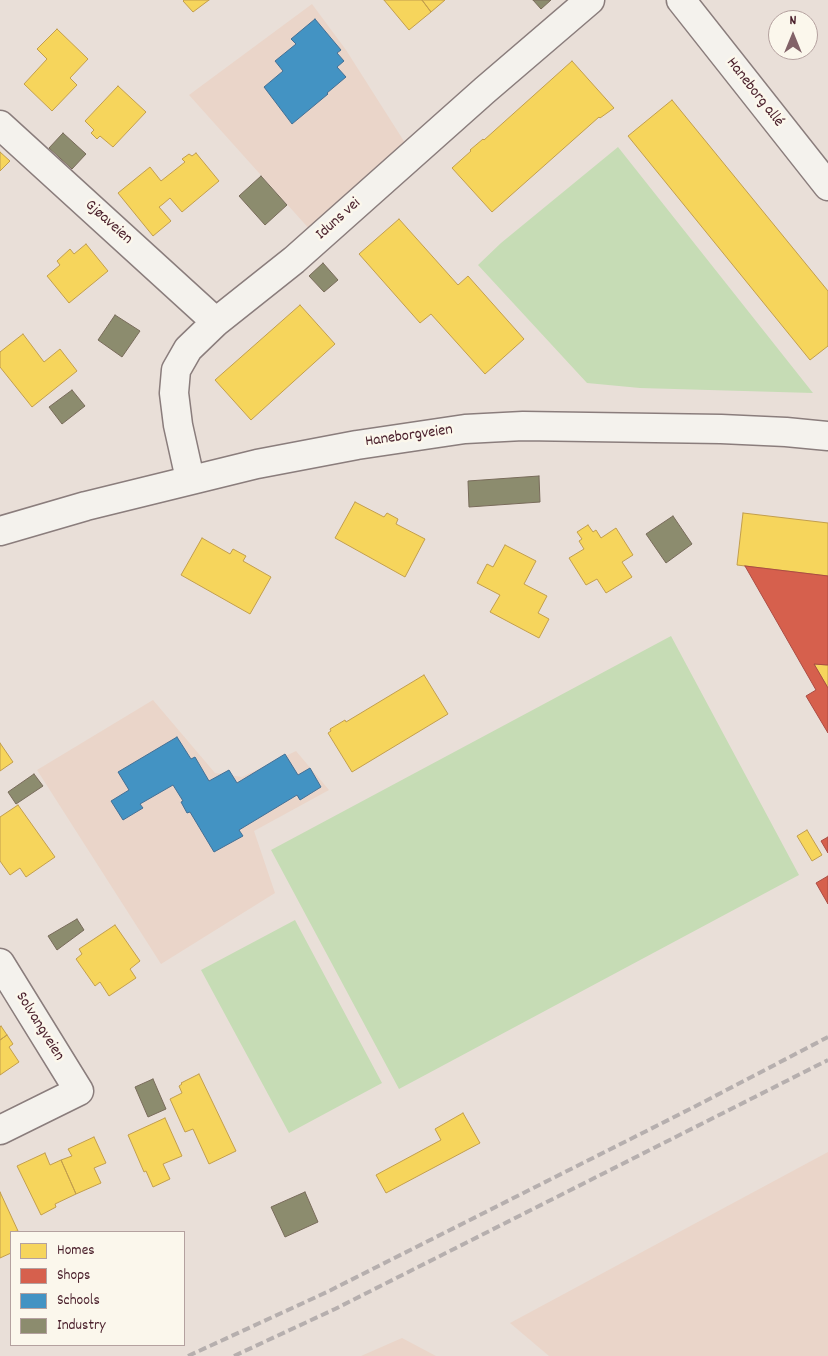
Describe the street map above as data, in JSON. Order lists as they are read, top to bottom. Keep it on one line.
{"streets":{"street":["Haneborg allé","Iduns vei","Gjøaveien","Haneborgveien","Solvangveien"]},"crossings":[["Iduns vei","Gjøaveien"],["Iduns vei","Haneborgveien"]],"legend":["Homes","Shops","Schools","Industry"],"north":"top"}
